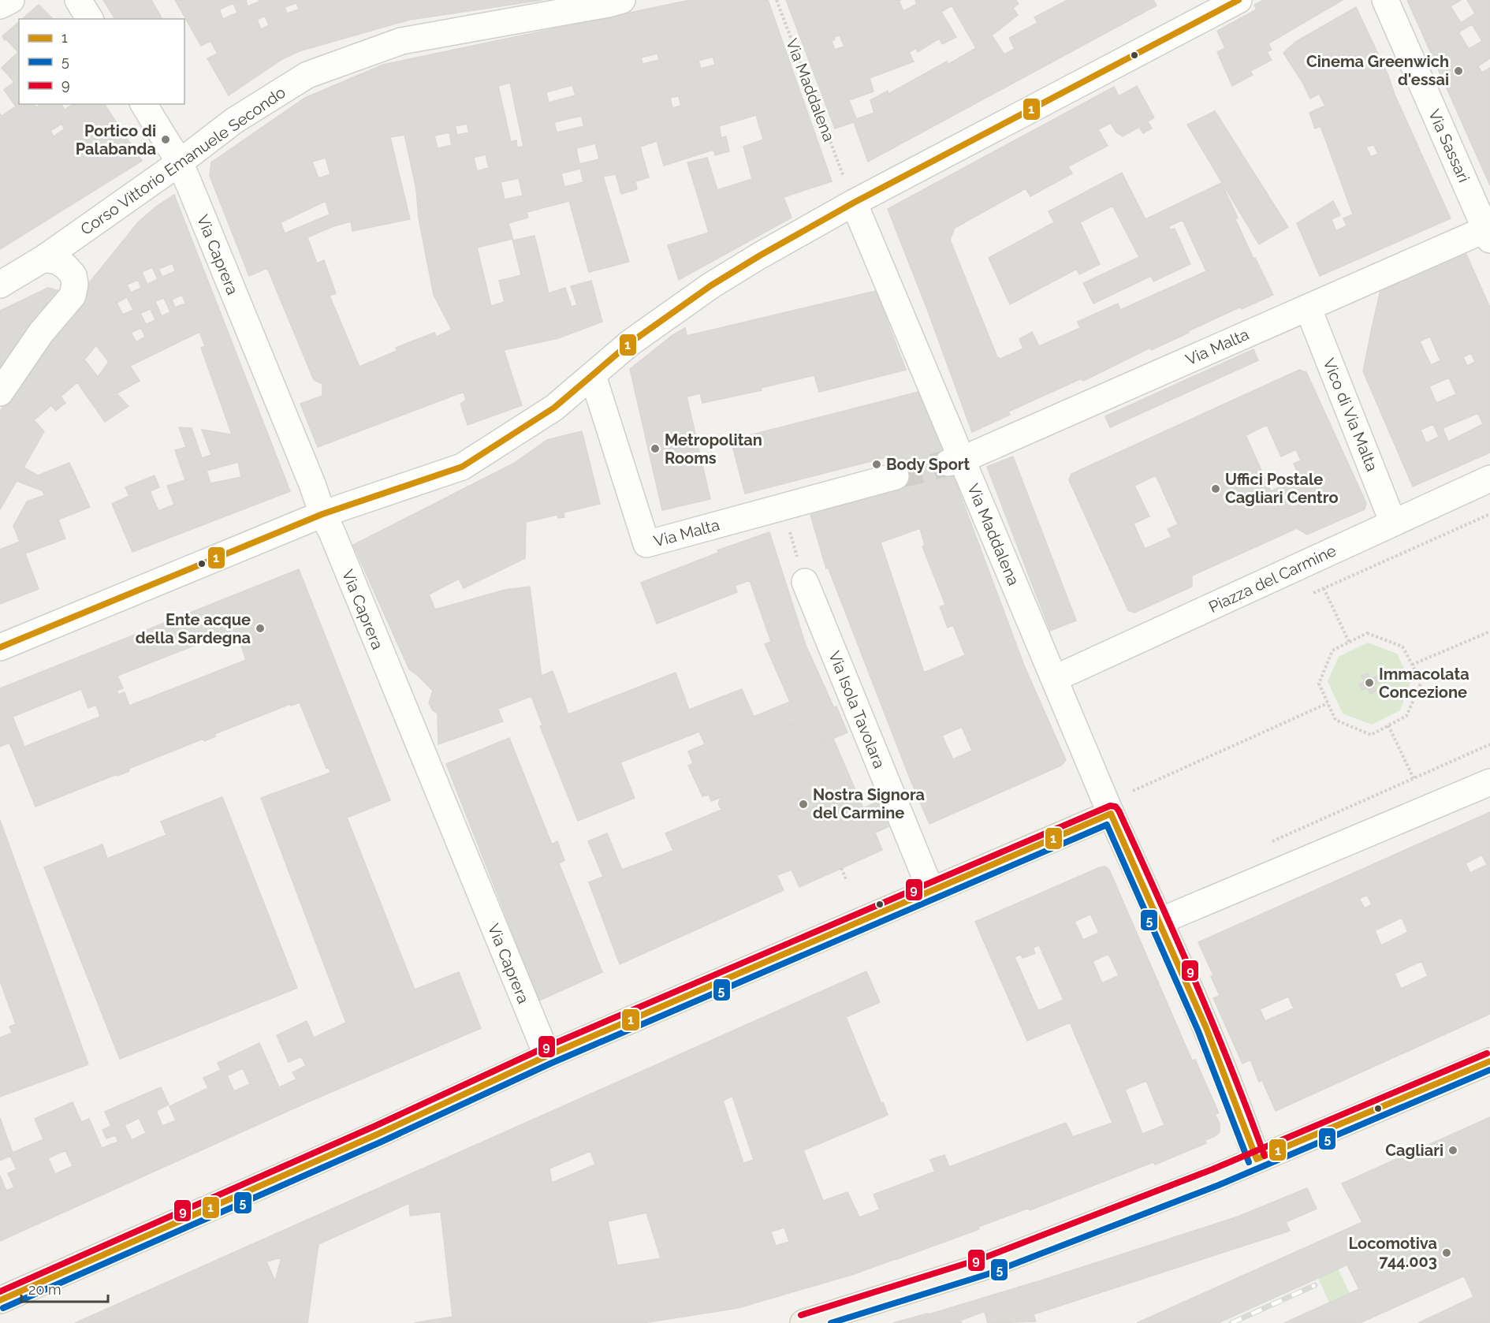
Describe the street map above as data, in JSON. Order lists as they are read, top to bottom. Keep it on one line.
{"streets":{"street":["Via Maddalena","Via Sassari","Corso Vittorio Emanuele Secondo","Via Caprera","Via Malta","Vico di Via Malta","Piazza del Carmine","Via Isola Tavolara"]},"crossings":[["Via Maddalena","Via Malta"],["Via Maddalena","Piazza del Carmine"],["Via Sassari","Via Malta"],["Corso Vittorio Emanuele Secondo","Via Caprera"],["Via Malta","Vico di Via Malta"],["Vico di Via Malta","Piazza del Carmine"]],"places":["Cinema Greenwich d'essai","Portico di Palabanda","Metropolitan Rooms","Body Sport","Uffici Postale Cagliari Centro","Ente acque della Sardegna","Immacolata Concezione","Nostra Signora del Carmine","Cagliari","Locomotiva 744.003"],"lines":["transit line 1","transit line 9","transit line 5"],"legend":["1","5","9"],"scale_bar":"20 m"}
